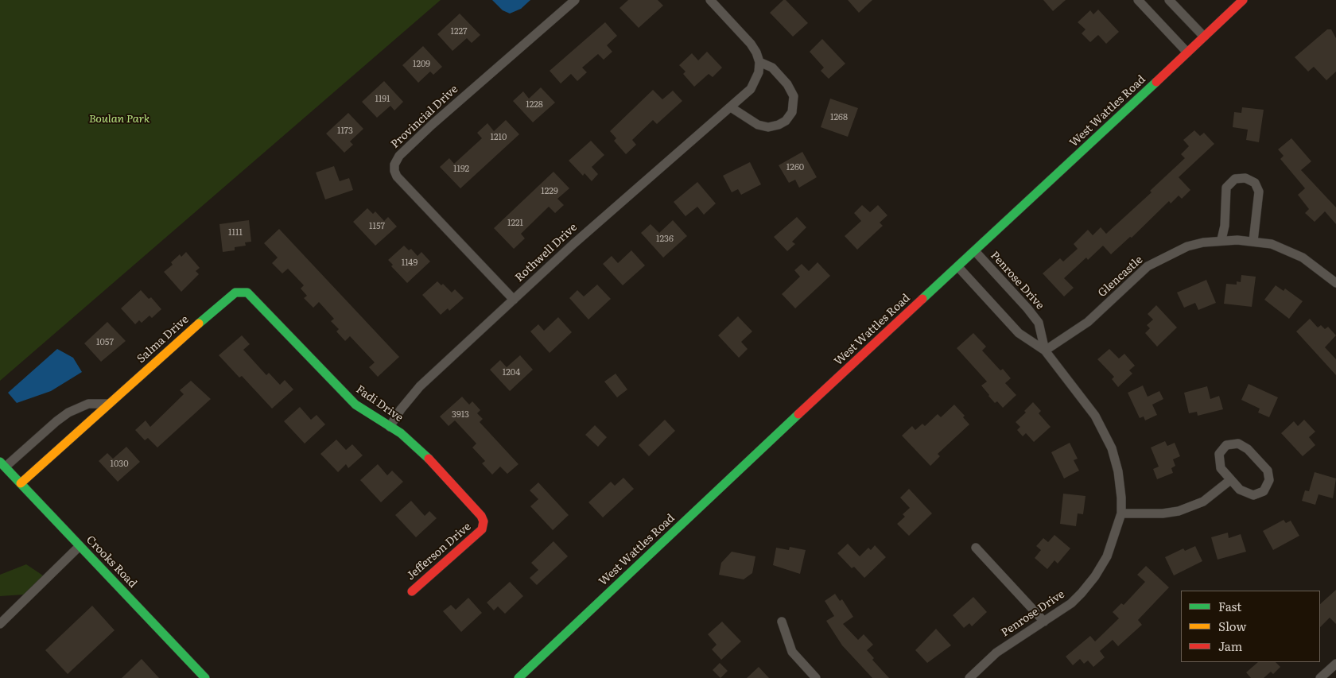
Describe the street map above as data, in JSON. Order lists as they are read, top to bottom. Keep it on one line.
{"streets":{"street":["West Wattles Road","Provincial Drive","Rothwell Drive","Glencastle","Penrose Drive","Salma Drive","Fadi Drive","Jefferson Drive","Crooks Road"]},"crossings":[["West Wattles Road","Penrose Drive"],["Provincial Drive","Rothwell Drive"],["Rothwell Drive","Fadi Drive"],["Glencastle","Penrose Drive"],["Salma Drive","Fadi Drive"],["Salma Drive","Crooks Road"],["Fadi Drive","Jefferson Drive"]],"parks":["Boulan Park"],"house_numbers":["1227","1209","1191","1228","1268","1173","1210","1260","1192","1229","1221","1157","1111","1236","1149","1057","1204","3913","1030"],"legend":["Fast","Slow","Jam"]}
